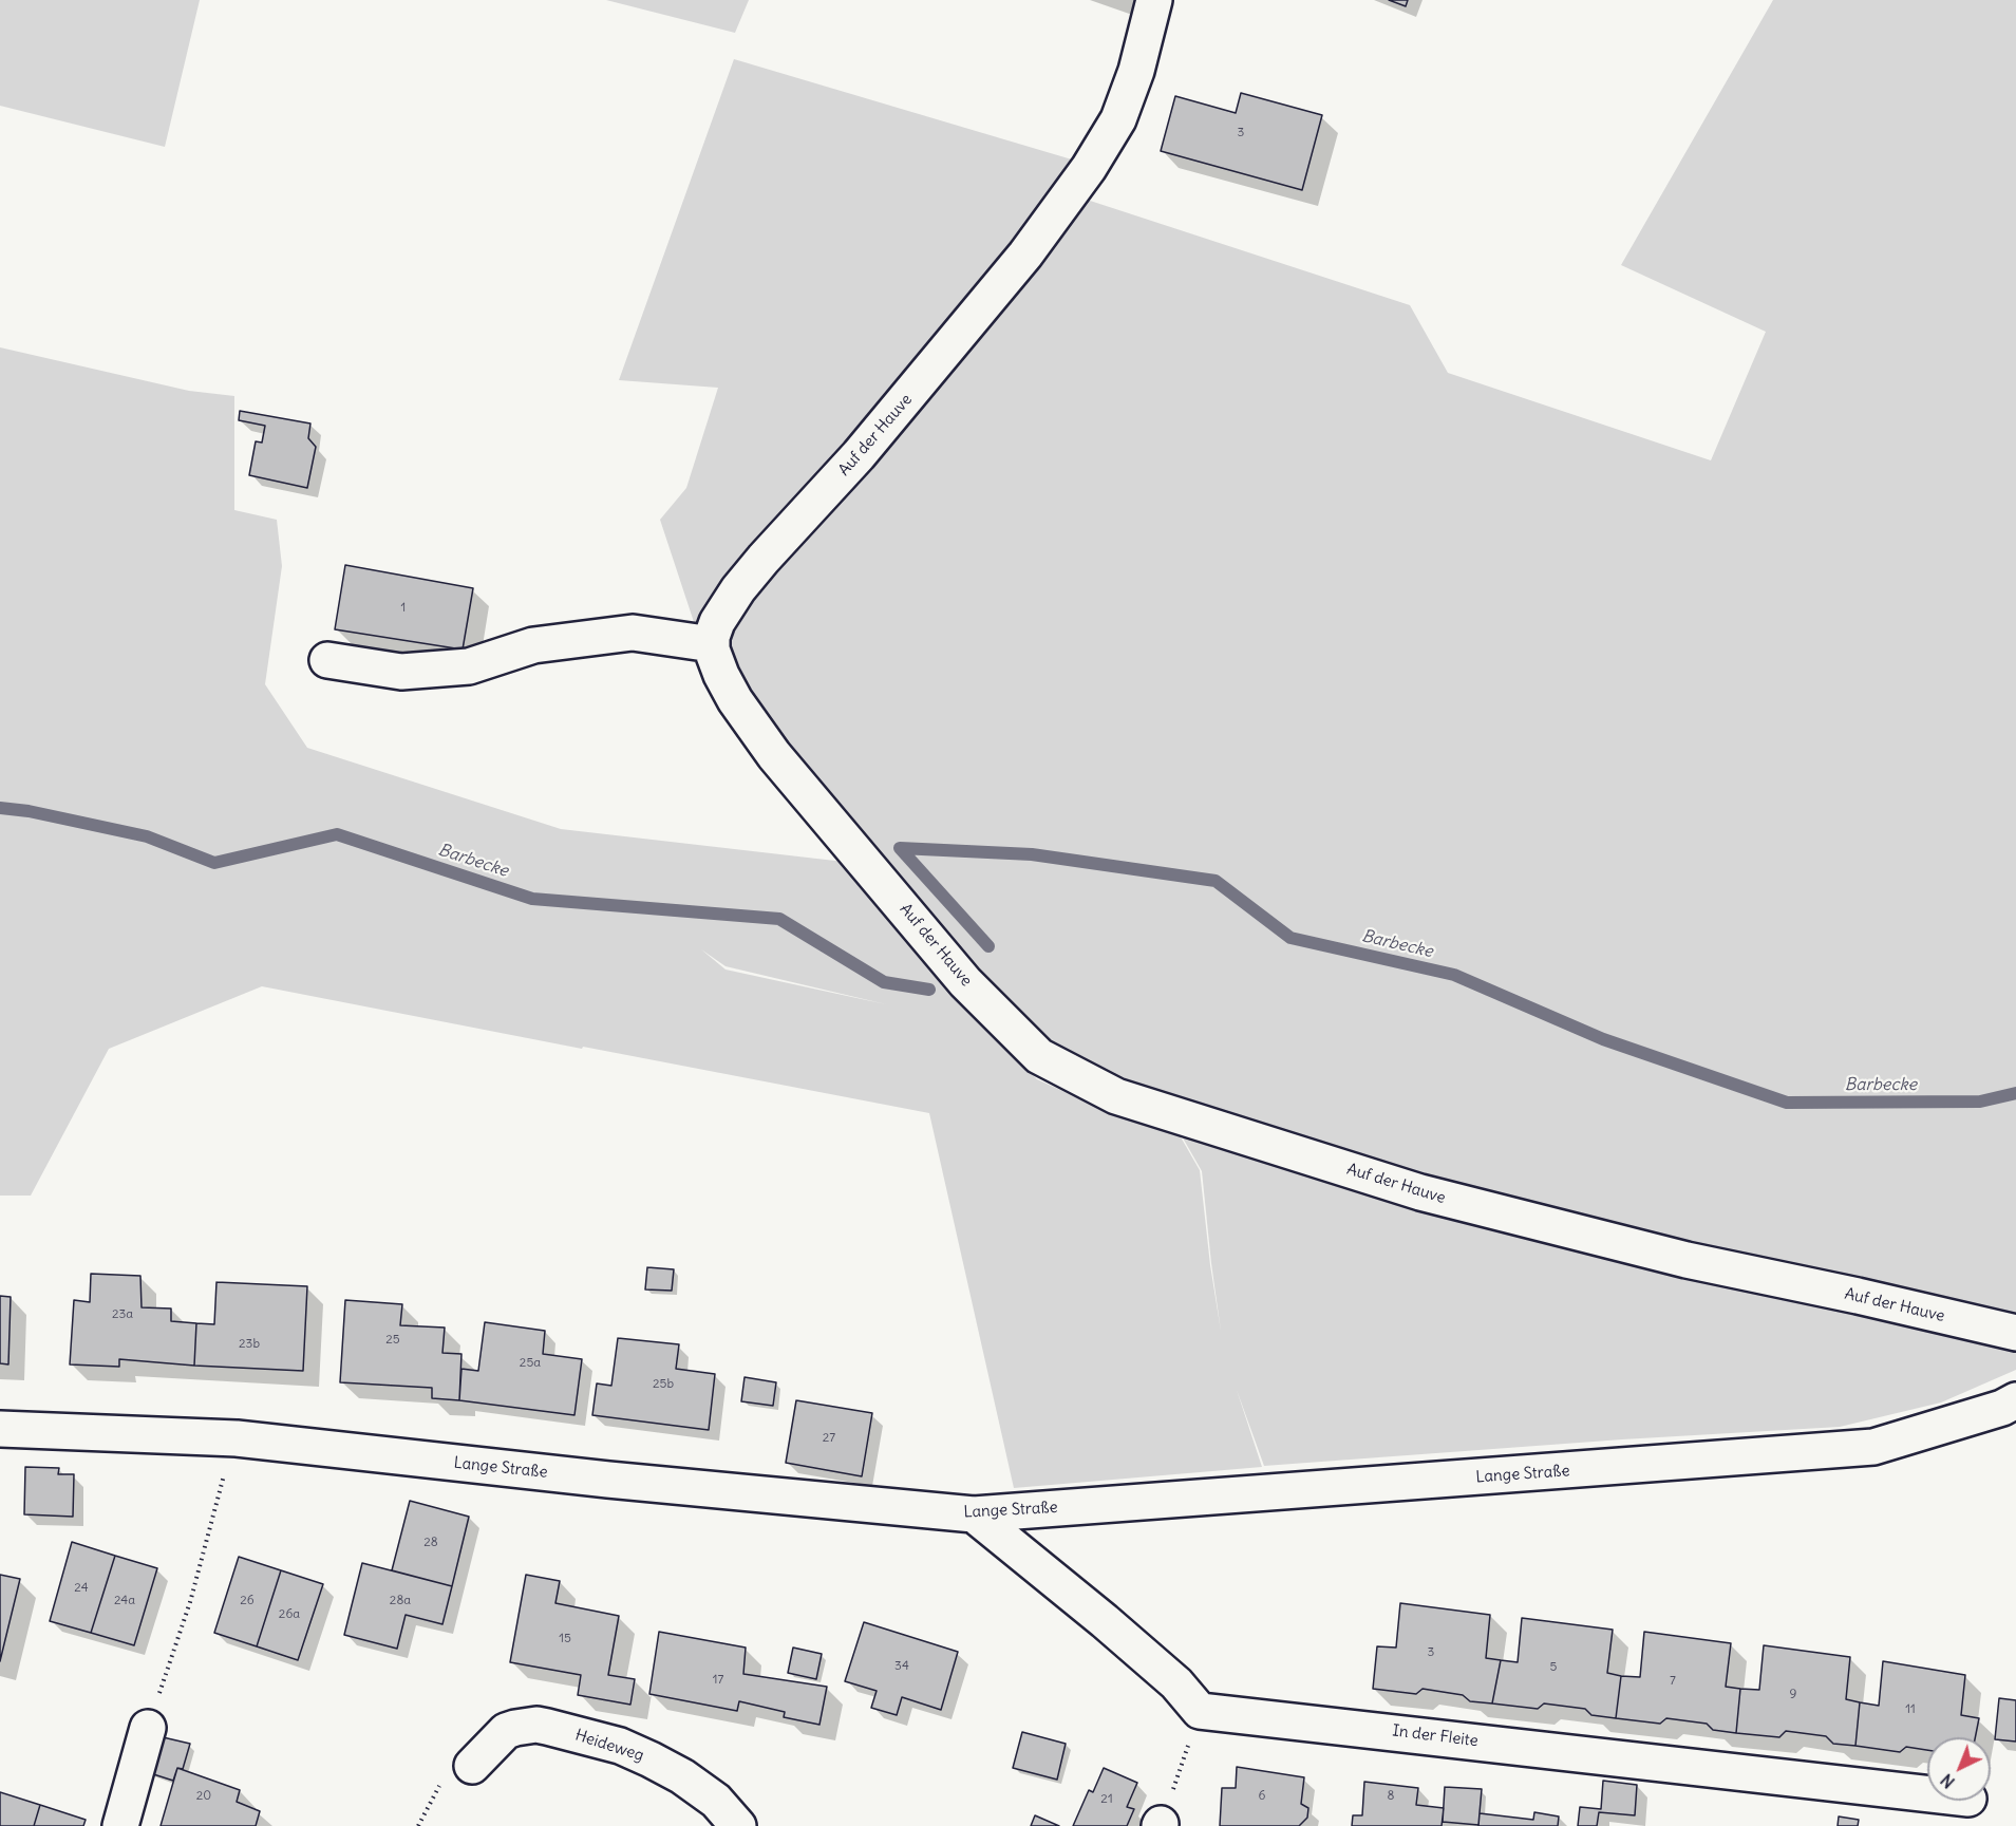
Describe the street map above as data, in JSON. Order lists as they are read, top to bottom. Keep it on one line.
{"streets":{"street":["Auf der Hauve","Lange Straße","In der Fleite","Heideweg"]},"water":["Barbecke"],"house_numbers":["3","1","23a","25","23b","25a","25b","27","28","24","24a","26","28a","26a","15","3","34","5","17","7","9","11","20","6","8","21"],"north":"bottom left"}
